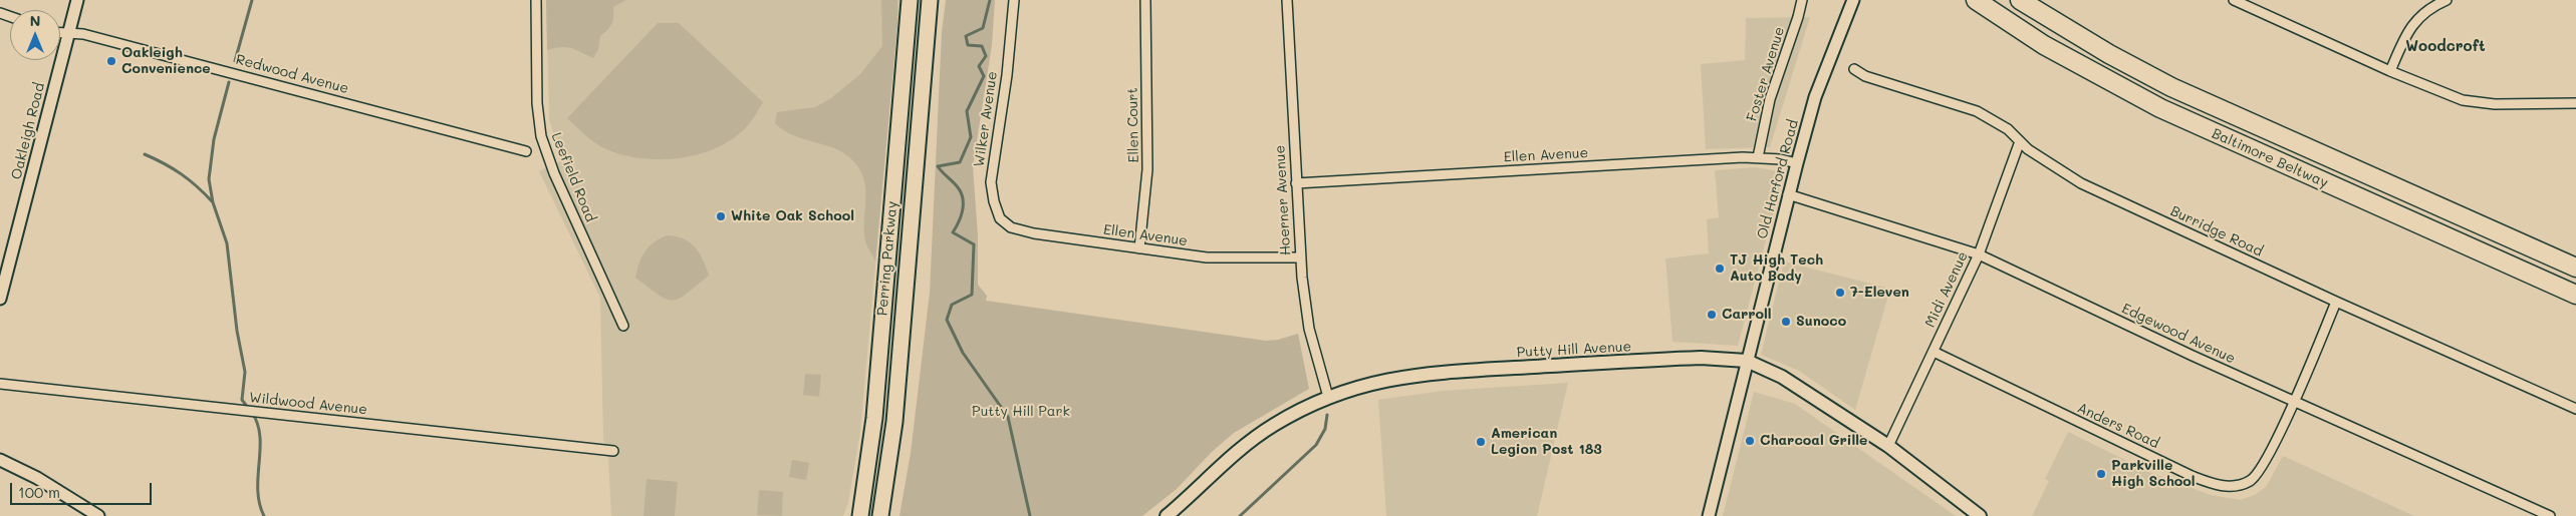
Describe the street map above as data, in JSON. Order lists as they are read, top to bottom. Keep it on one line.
{"streets":{"highway":["Baltimore Beltway"],"main road":["Perring Parkway","Putty Hill Avenue"],"street":["Redwood Avenue","Foster Avenue","Wilker Avenue","Ellen Court","Oakleigh Road","Ellen Avenue","Leefield Road","Old Harford Road","Hoerner Avenue","Burridge Road","Midi Avenue","Edgewood Avenue","Wildwood Avenue","Anders Road"]},"crossings":[["Redwood Avenue","Oakleigh Road"],["Foster Avenue","Ellen Avenue"],["Wilker Avenue","Ellen Avenue"],["Ellen Court","Ellen Avenue"],["Ellen Avenue","Old Harford Road"],["Ellen Avenue","Hoerner Avenue"],["Old Harford Road","Edgewood Avenue"],["Old Harford Road","Putty Hill Avenue"],["Hoerner Avenue","Putty Hill Avenue"],["Burridge Road","Midi Avenue"],["Burridge Road","Anders Road"],["Midi Avenue","Edgewood Avenue"],["Midi Avenue","Putty Hill Avenue"],["Midi Avenue","Anders Road"],["Edgewood Avenue","Anders Road"]],"districts":["Woodcroft"],"parks":["Putty Hill Park"],"places":["Oakleigh Convenience","White Oak School","TJ High Tech Auto Body","7-Eleven","Carroll","Sunoco","Charcoal Grille","American Legion Post 183","Parkville High School"],"scale_bar":"100 m","north":"top"}
